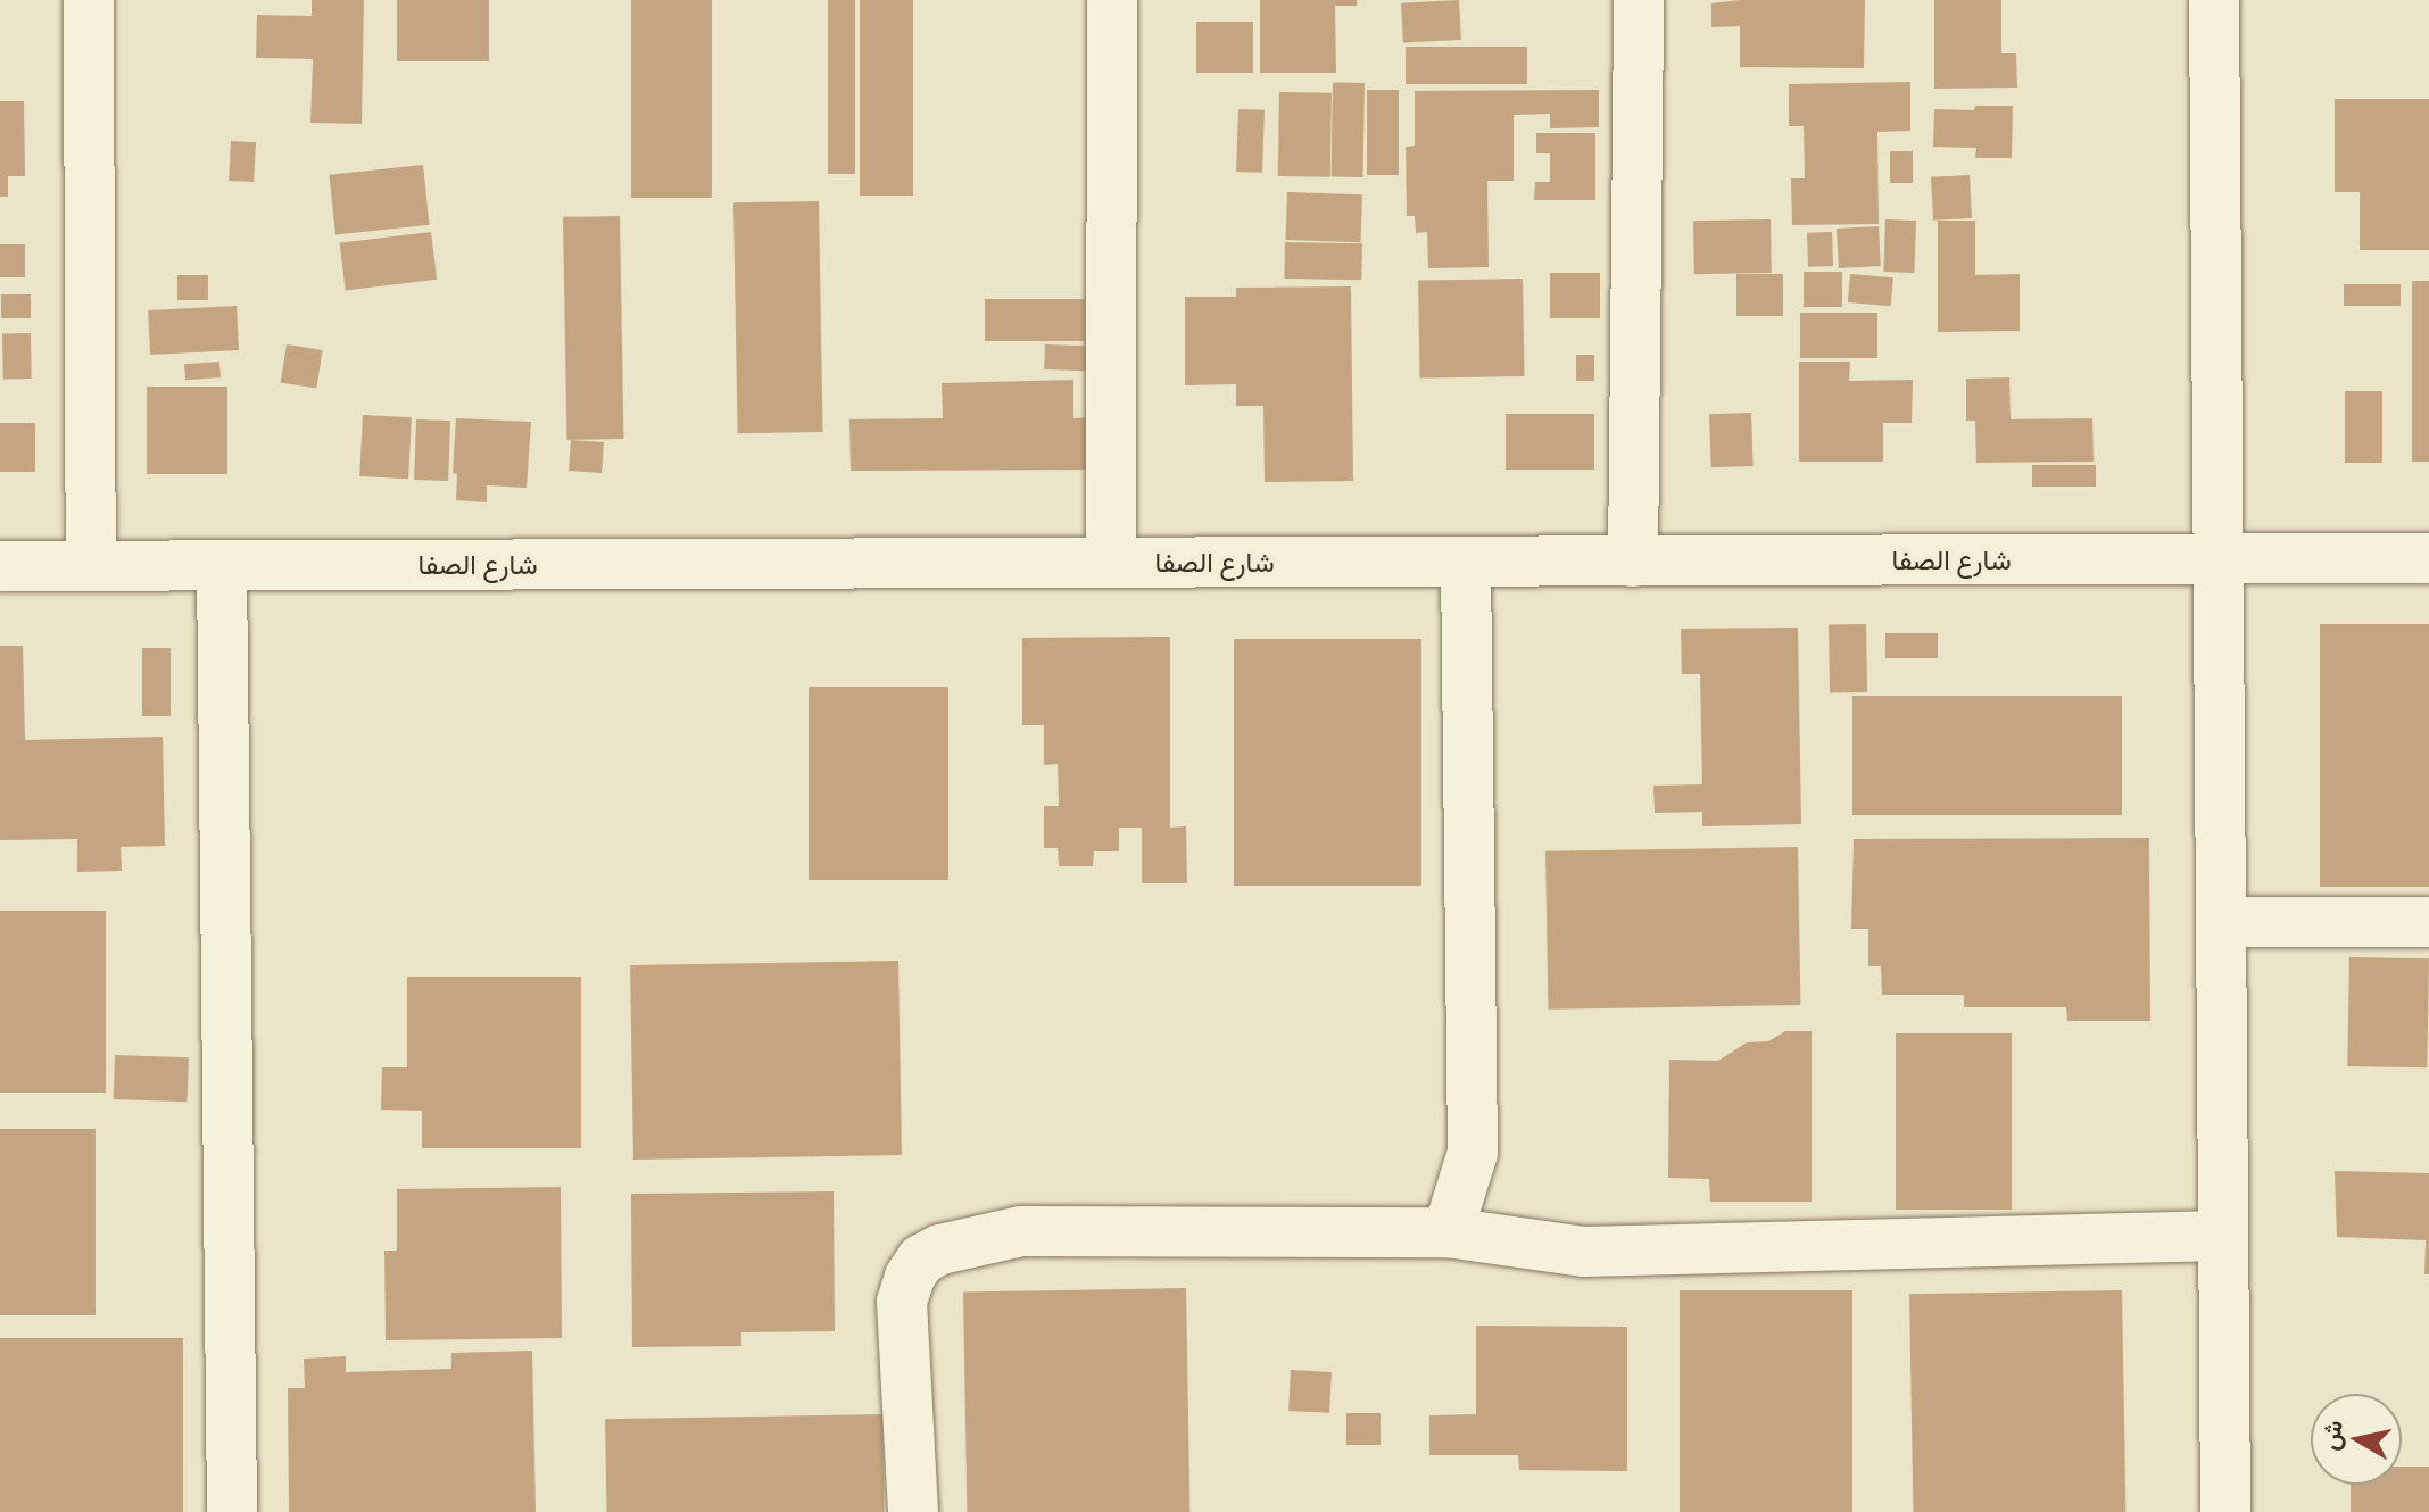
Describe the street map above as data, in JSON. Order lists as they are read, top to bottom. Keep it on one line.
{"streets":{"street":["شارع الصفا"]},"north":"left"}
